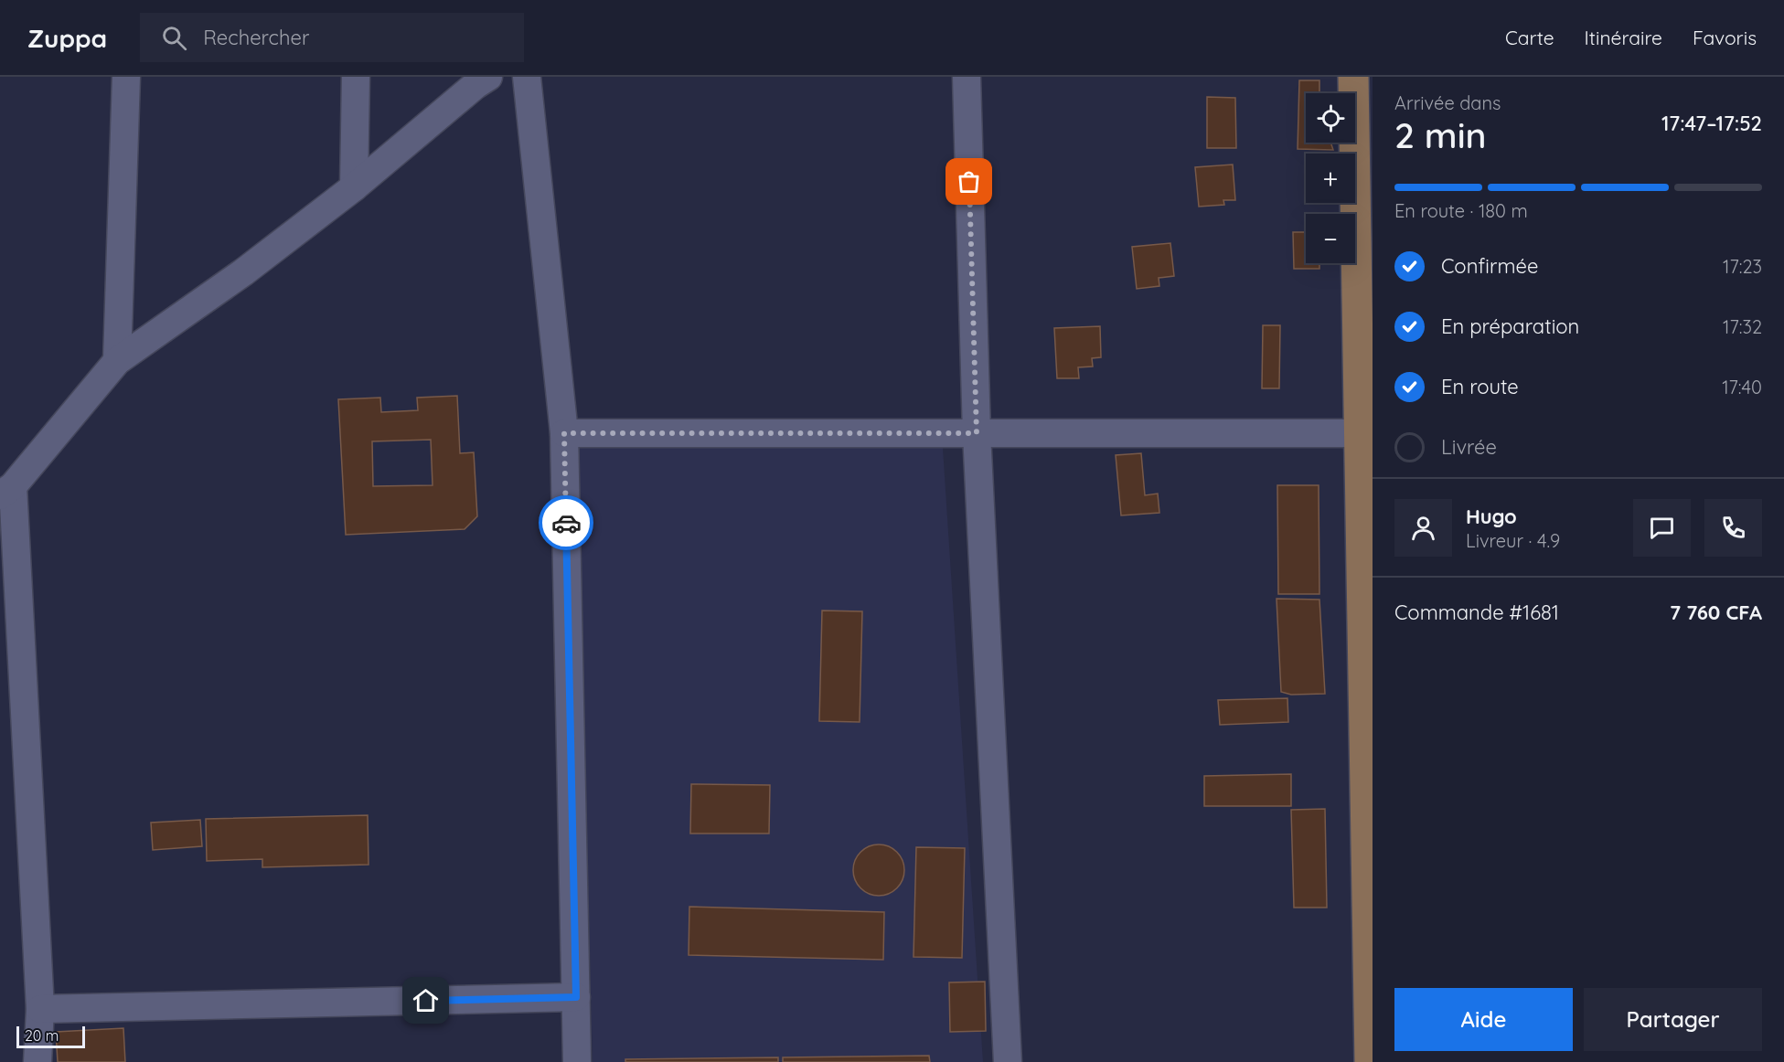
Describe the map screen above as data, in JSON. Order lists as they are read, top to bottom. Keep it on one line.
{"scale_bar":"20 m","page":{"header":"Zuppa","search":"Rechercher","nav":["Carte","Itinéraire","Favoris"],"heading":["2 min","Arrivée dans","17:47–17:52"],"panel":["Hugo","Livreur · 4.9","Commande #1681","7 760 CFA"],"map_buttons":["+","−"],"bar":"En route · 180 m","list":[["Confirmée","17:23"],["En préparation","17:32"],["En route","17:40"],"Livrée"],"buttons":["Aide","Partager"],"scale":"20 m"}}
